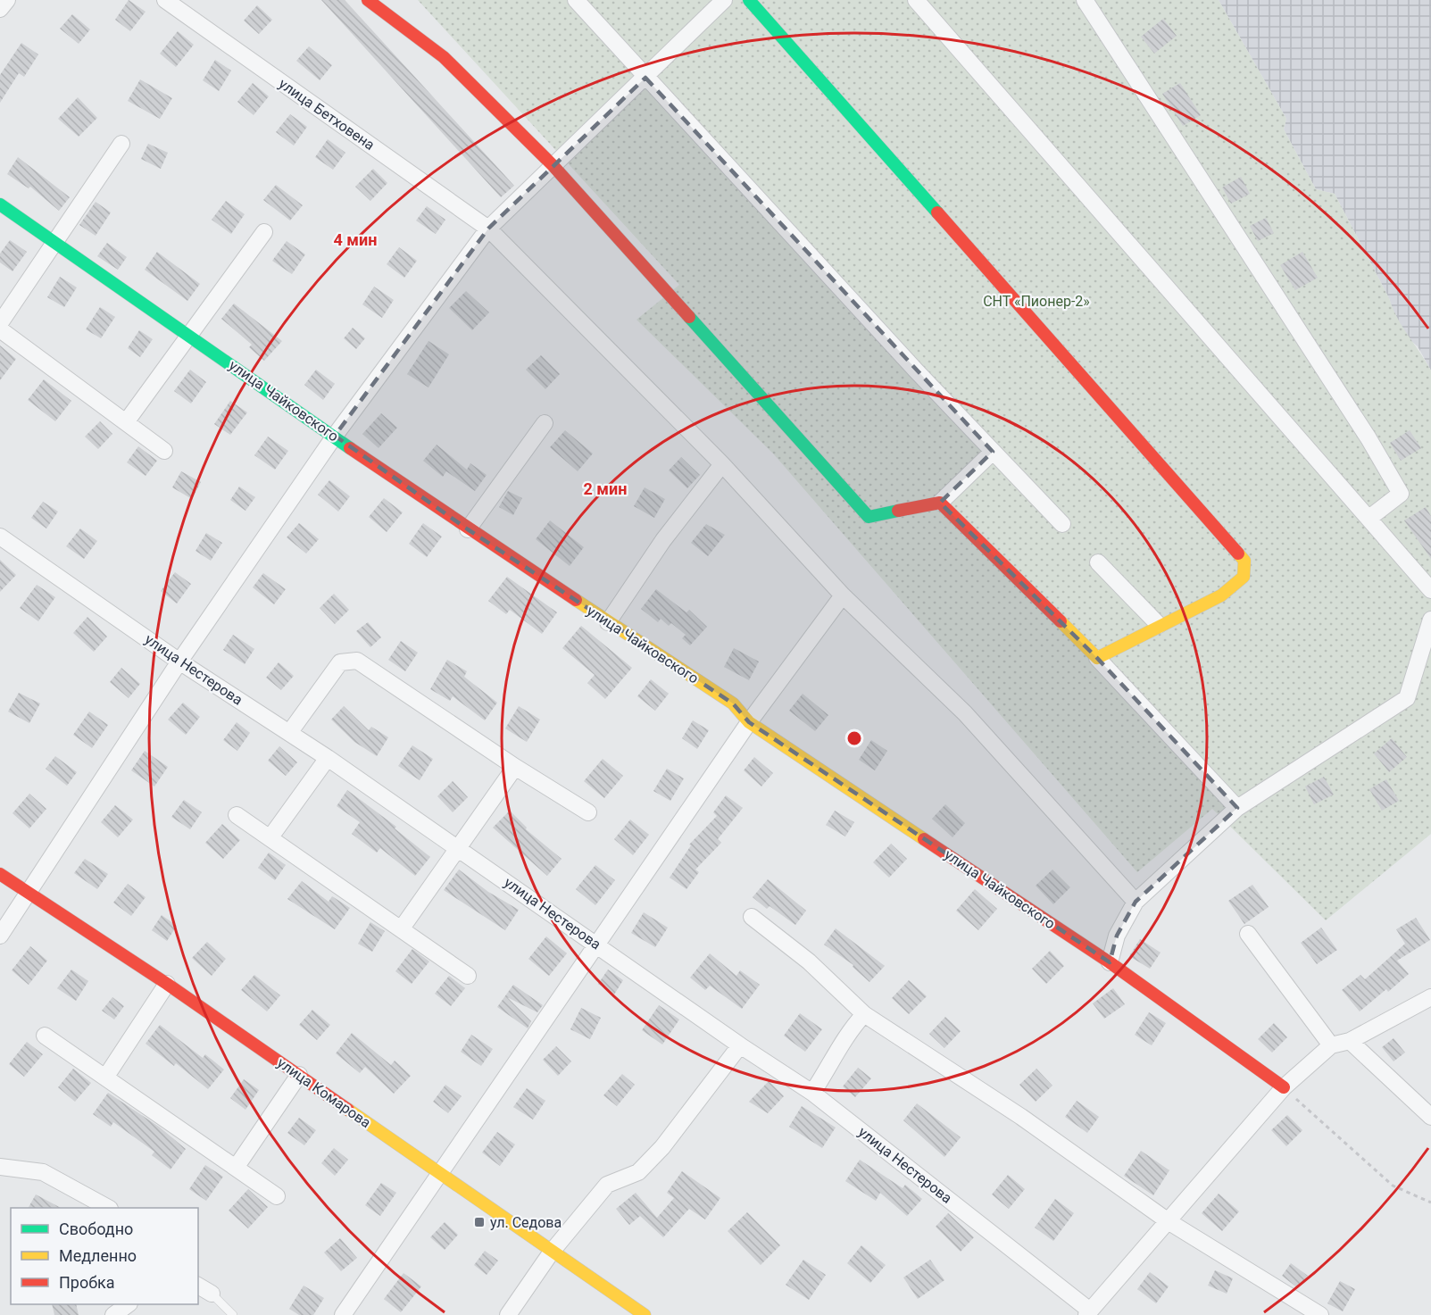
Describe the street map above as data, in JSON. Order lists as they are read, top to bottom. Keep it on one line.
{"streets":{"street":["улица Бетховена","улица Чайковского","улица Нестерова","улица Комарова"]},"parks":["СНТ «Пионер-2»"],"places":{"transit":["ул. Седова"]},"legend":["Свободно","Медленно","Пробка"],"rings":["4 мин","2 мин"]}
